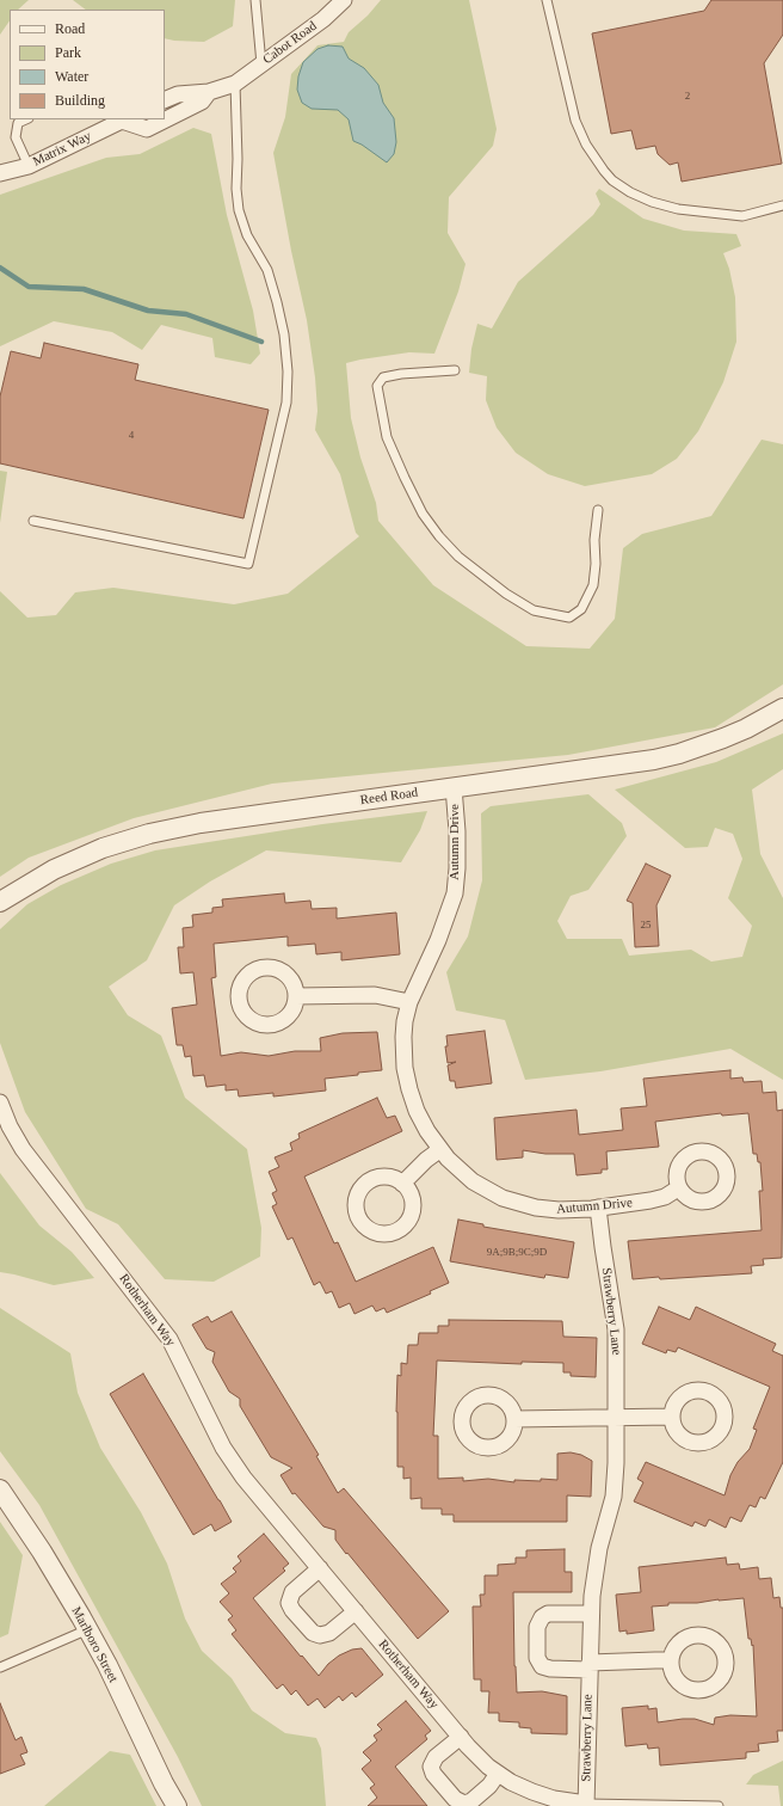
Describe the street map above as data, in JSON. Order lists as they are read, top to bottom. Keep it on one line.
{"streets":{"street":["Cabot Road","Matrix Way","Reed Road","Autumn Drive","Rotherham Way","Strawberry Lane","Marlboro Street"]},"crossings":[["Cabot Road","Matrix Way"],["Reed Road","Autumn Drive"],["Autumn Drive","Strawberry Lane"],["Rotherham Way","Strawberry Lane"]],"house_numbers":["2","4","25","9A;9B;9C;9D"],"legend":["Road","Park","Water","Building"]}
